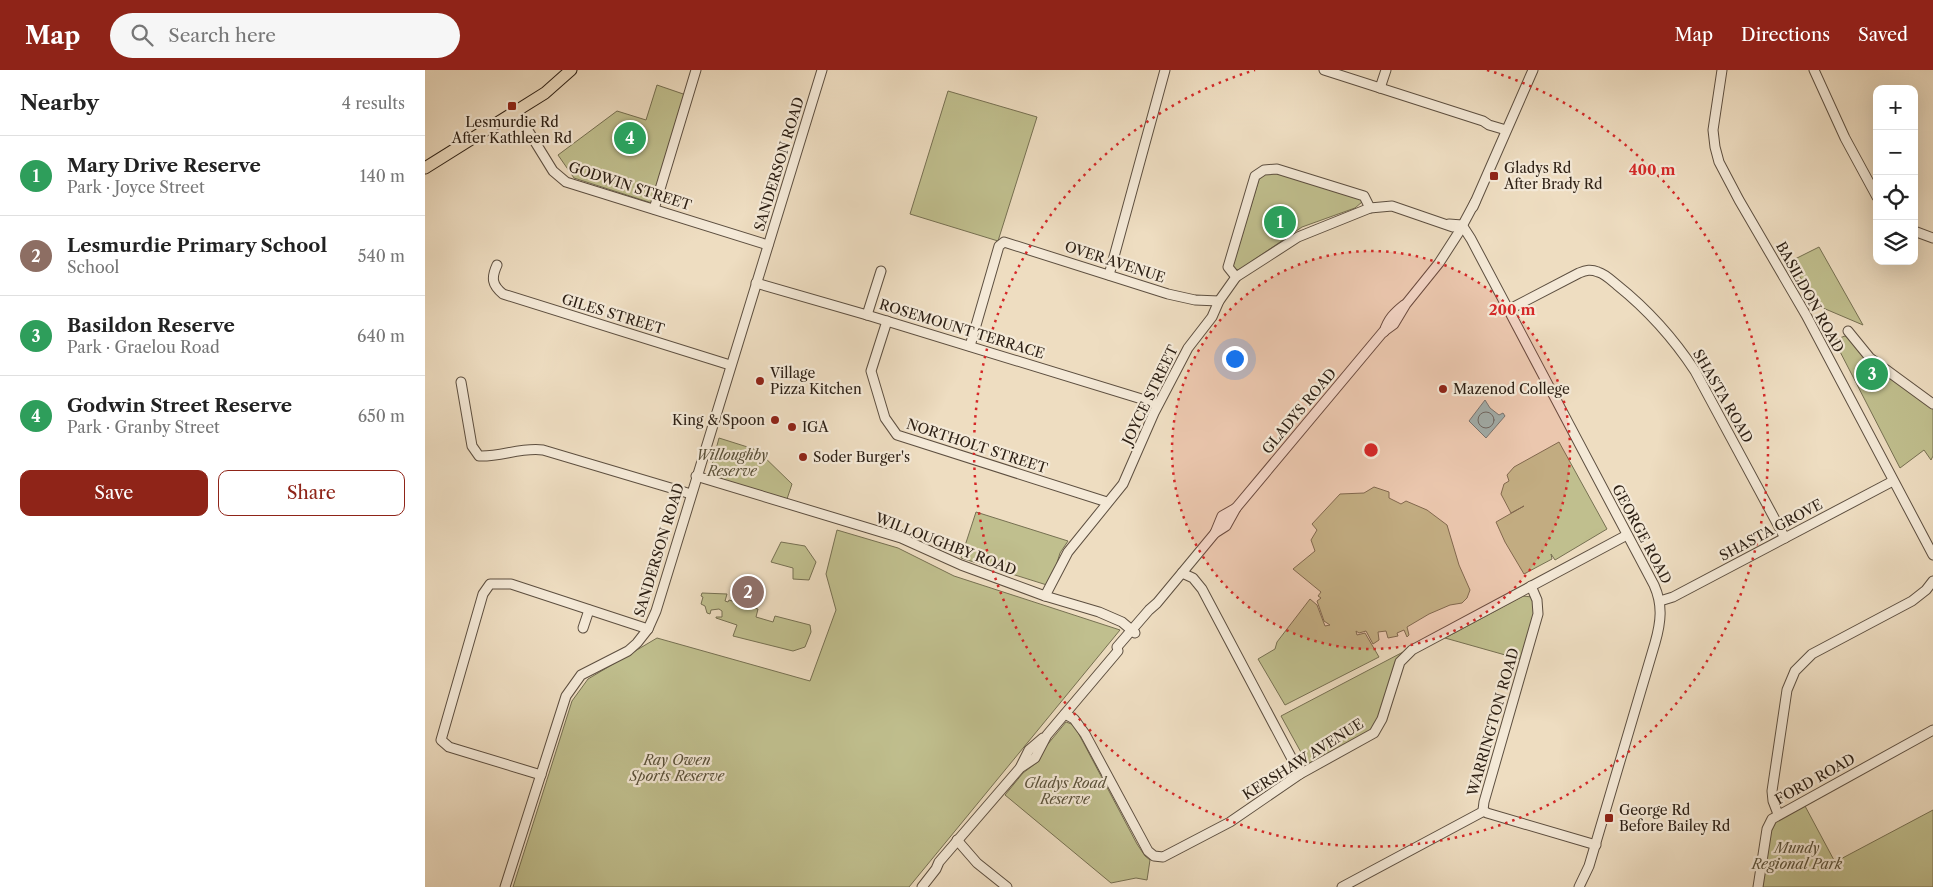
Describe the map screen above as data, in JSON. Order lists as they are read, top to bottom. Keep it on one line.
{"streets":{"street":["SANDERSON ROAD","GODWIN STREET","OVER AVENUE","BASILDON ROAD","GILES STREET","ROSEMOUNT TERRACE","JOYCE STREET","SHASTA ROAD","GLADYS ROAD","NORTHOLT STREET","SHASTA GROVE","GEORGE ROAD","WILLOUGHBY ROAD","WARRINGTON ROAD","KERSHAW AVENUE","FORD ROAD"]},"crossings":[["SANDERSON ROAD","GODWIN STREET"],["SANDERSON ROAD","GILES STREET"],["SANDERSON ROAD","ROSEMOUNT TERRACE"],["SANDERSON ROAD","WILLOUGHBY ROAD"],["OVER AVENUE","ROSEMOUNT TERRACE"],["OVER AVENUE","JOYCE STREET"],["BASILDON ROAD","SHASTA GROVE"],["ROSEMOUNT TERRACE","JOYCE STREET"],["ROSEMOUNT TERRACE","NORTHOLT STREET"],["JOYCE STREET","GLADYS ROAD"],["JOYCE STREET","NORTHOLT STREET"],["JOYCE STREET","GEORGE ROAD"],["JOYCE STREET","WILLOUGHBY ROAD"],["SHASTA ROAD","SHASTA GROVE"],["SHASTA ROAD","GEORGE ROAD"],["GLADYS ROAD","GEORGE ROAD"],["GLADYS ROAD","WILLOUGHBY ROAD"],["GLADYS ROAD","KERSHAW AVENUE"],["SHASTA GROVE","GEORGE ROAD"],["GEORGE ROAD","WARRINGTON ROAD"],["GEORGE ROAD","KERSHAW AVENUE"],["WARRINGTON ROAD","KERSHAW AVENUE"]],"parks":["Willoughby Reserve","Ray Owen Sports Reserve","Gladys Road Reserve","Mundy Regional Park"],"places":{"transit":["Lesmurdie Rd After Kathleen Rd","Gladys Rd After Brady Rd","George Rd Before Bailey Rd"],"other":["Village Pizza Kitchen","Mazenod College","King & Spoon","IGA","Soder Burger's"]},"page":{"header":"Map","search":"Search here","nav":["Map","Directions","Saved"],"heading":["Nearby","4 results"],"map_buttons":["+","−"],"pins":["4","1","3","2"],"list":[{"mark":"1","name":"Mary Drive Reserve","note":"Park · Joyce Street","value":"140 m"},{"mark":"2","name":"Lesmurdie Primary School","note":"School","value":"540 m"},{"mark":"3","name":"Basildon Reserve","note":"Park · Graelou Road","value":"640 m"},{"mark":"4","name":"Godwin Street Reserve","note":"Park · Granby Street","value":"650 m"}],"buttons":["Save","Share"]},"rings":["400 m","200 m"]}
